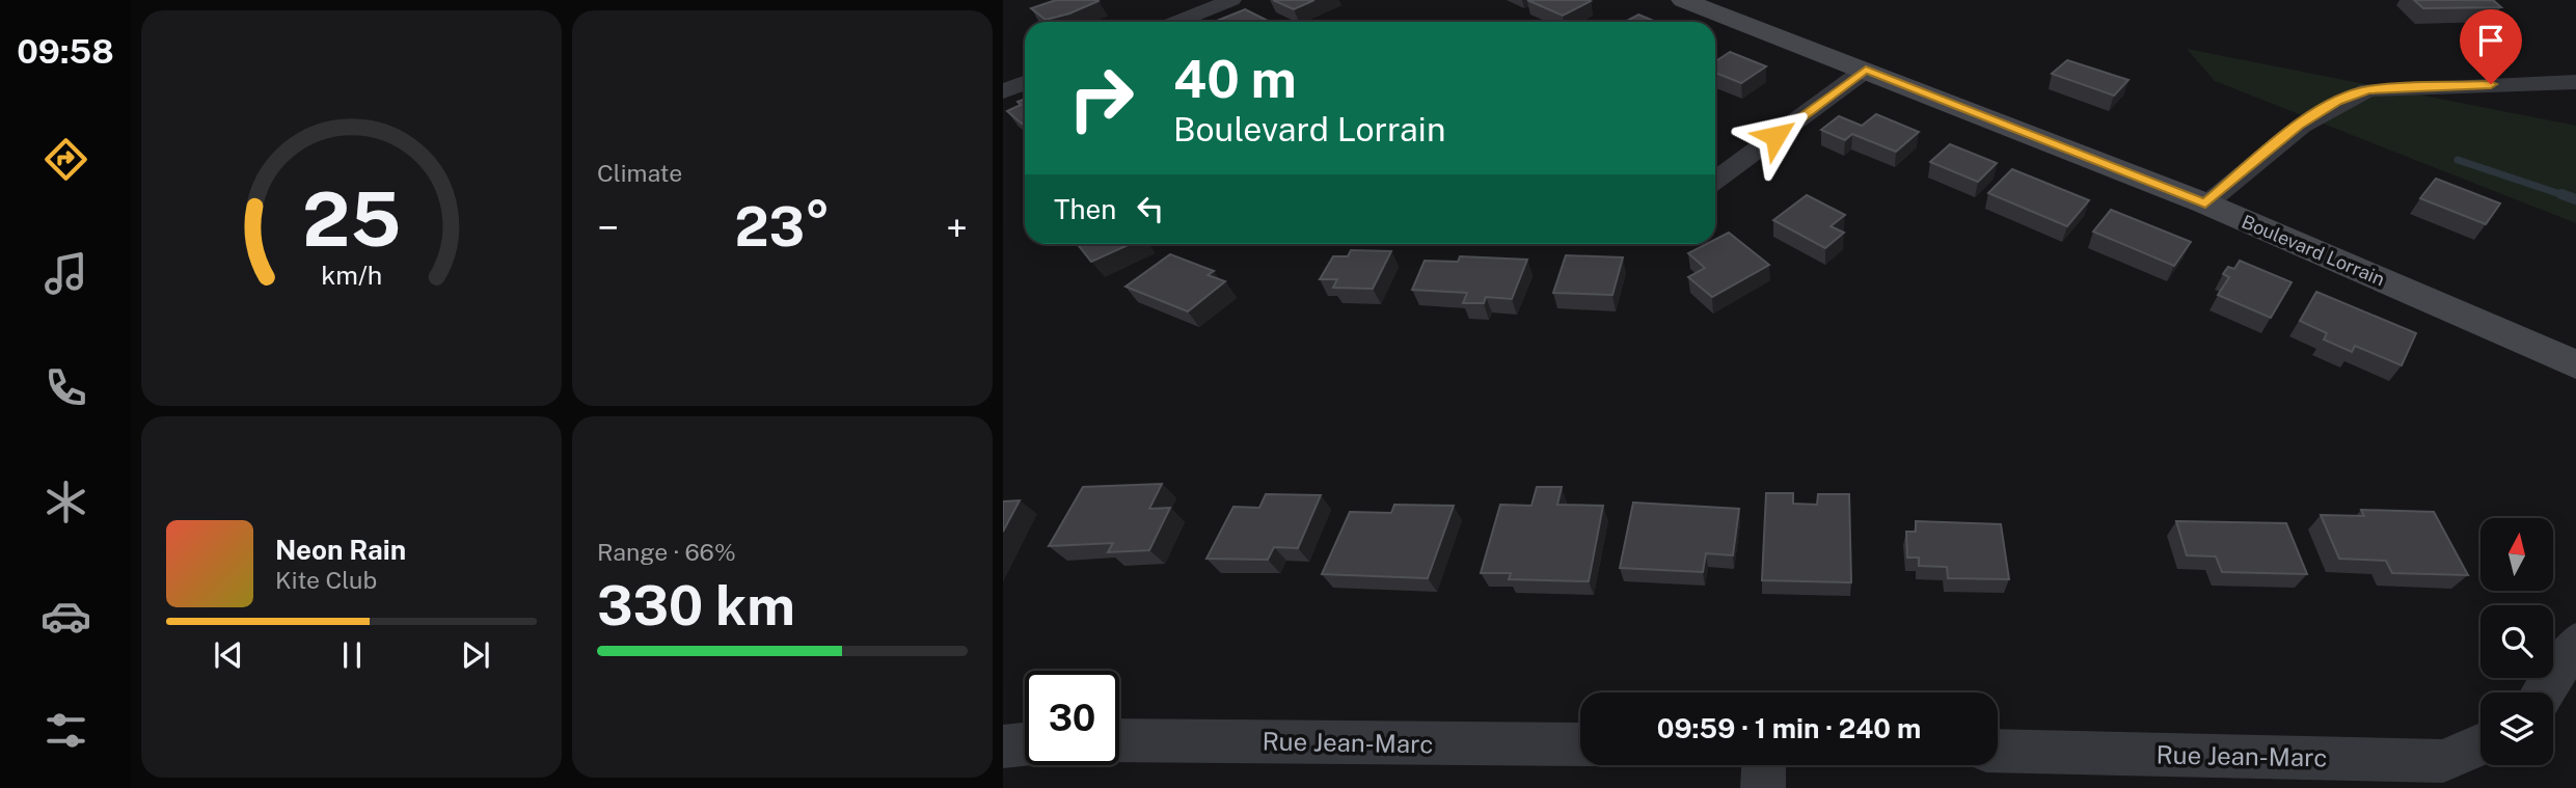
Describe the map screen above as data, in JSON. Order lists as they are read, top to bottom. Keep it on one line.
{"streets":{"main road":["Boulevard Lorrain"],"street":["Rue Jean-Marc"]},"north":"top","page":{"tabs":"09:58","tile":["Climate",["Range · 66%","330 km"]],"turn":["40 m","Boulevard Lorrain"],"then":"Then","heat":["−","23°","+"],"song":["Neon Rain","Kite Club"],"limit":"30","trip":"09:59 · 1 min · 240 m","gauge":["25","km/h"]}}
